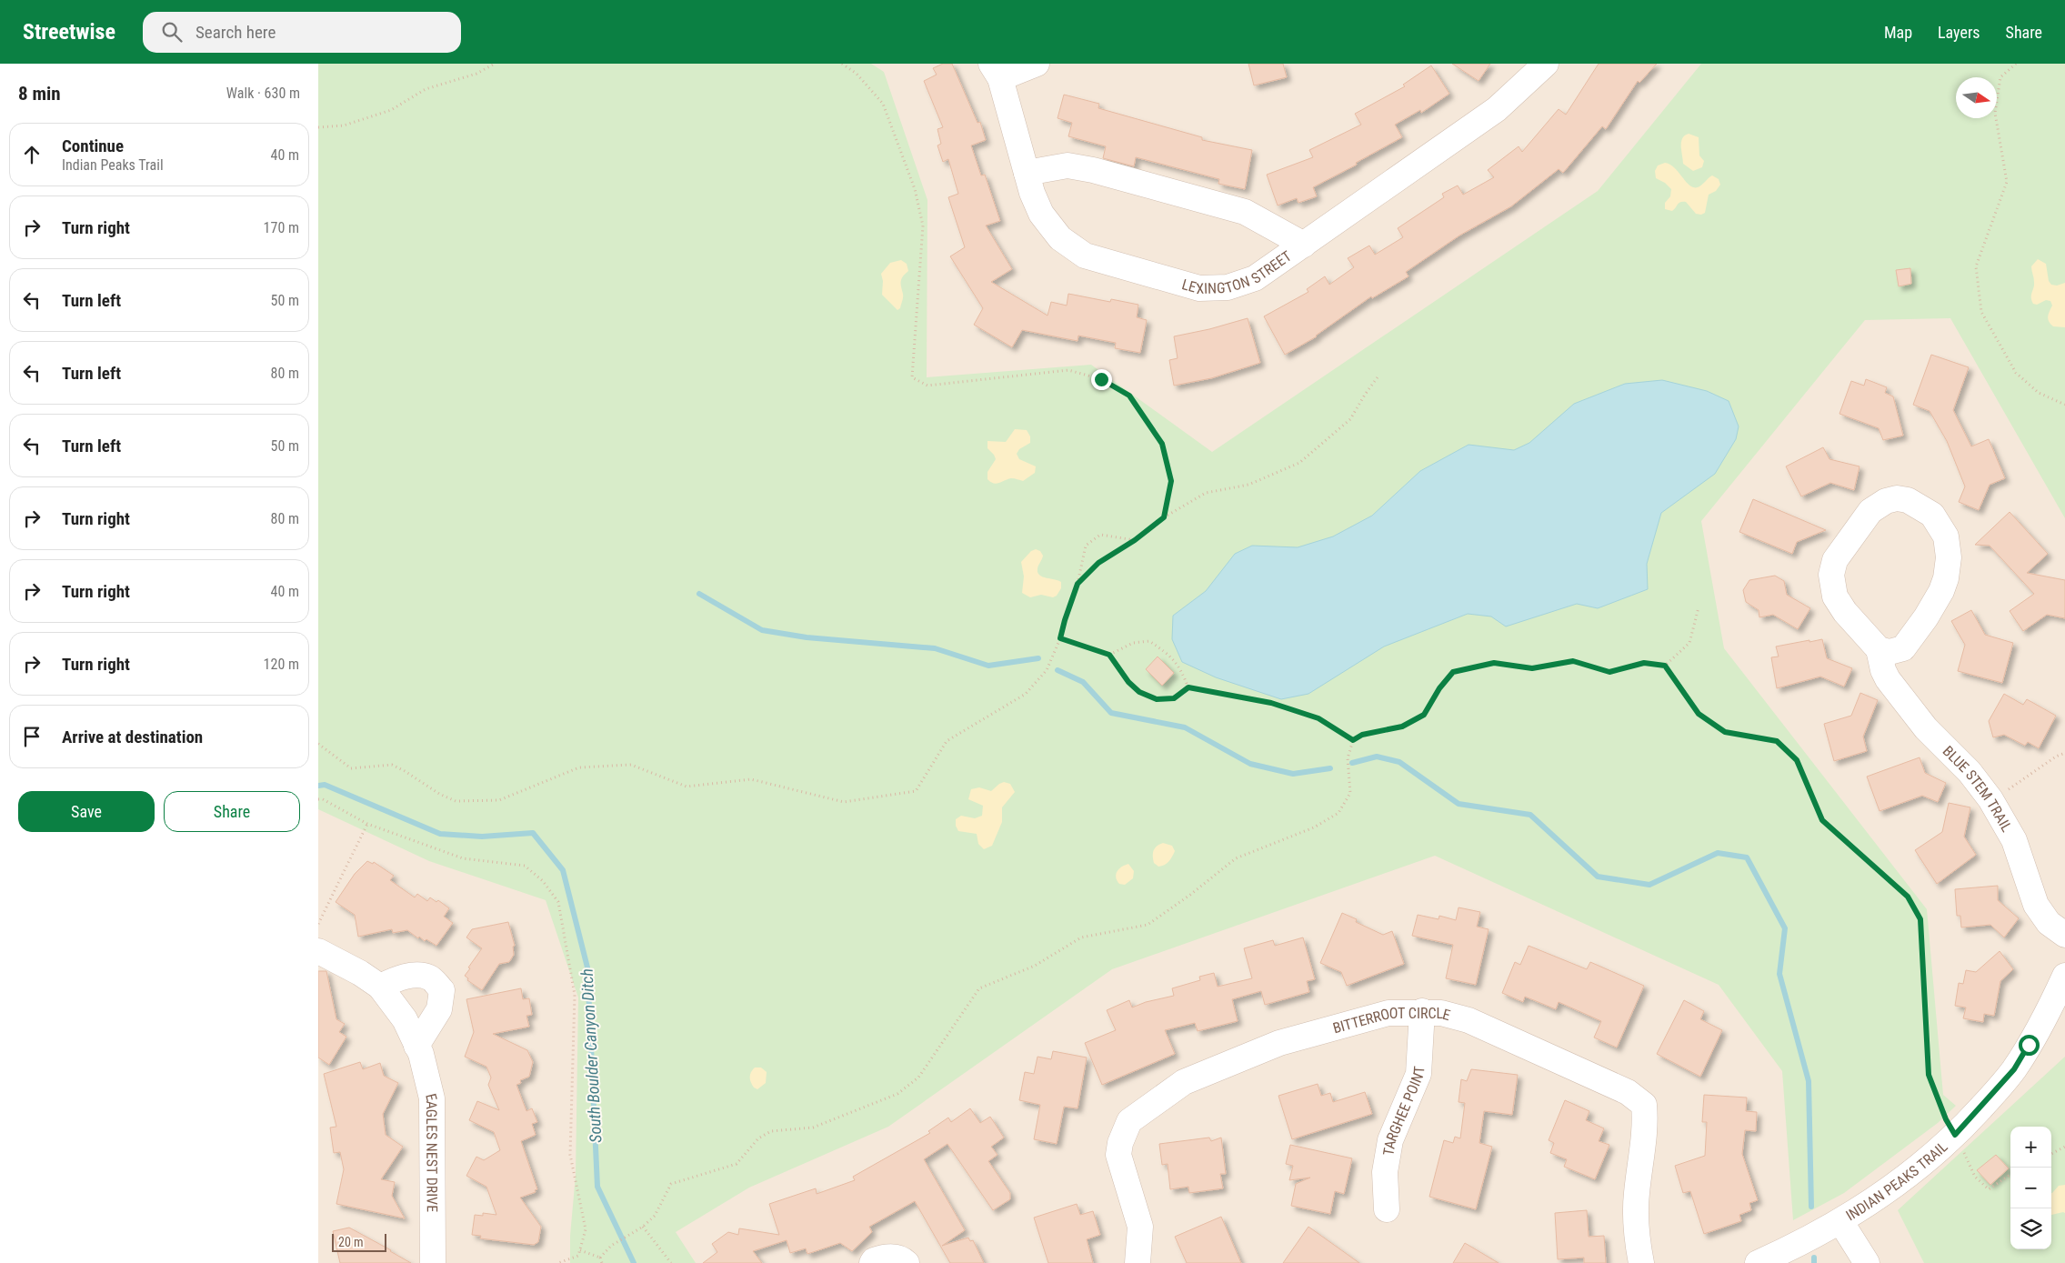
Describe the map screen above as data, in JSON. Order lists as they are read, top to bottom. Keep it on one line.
{"streets":{"street":["LEXINGTON STREET","BLUE STEM TRAIL","BITTERROOT CIRCLE","TARGHEE POINT","EAGLES NEST DRIVE","INDIAN PEAKS TRAIL"]},"crossings":[["BITTERROOT CIRCLE","TARGHEE POINT"]],"water":["South Boulder Canyon Ditch"],"scale_bar":"20 m","north":"right","page":{"header":"Streetwise","search":"Search here","nav":["Map","Layers","Share"],"heading":["8 min","Walk · 630 m"],"list":[["Continue","Indian Peaks Trail","40 m"],["Turn right","170 m"],["Turn left","50 m"],["Turn left","80 m"],["Turn left","50 m"],["Turn right","80 m"],["Turn right","40 m"],["Turn right","120 m"],"Arrive at destination"],"buttons":["Save","Share"],"map_buttons":["+","−"],"scale":"20 m"}}
